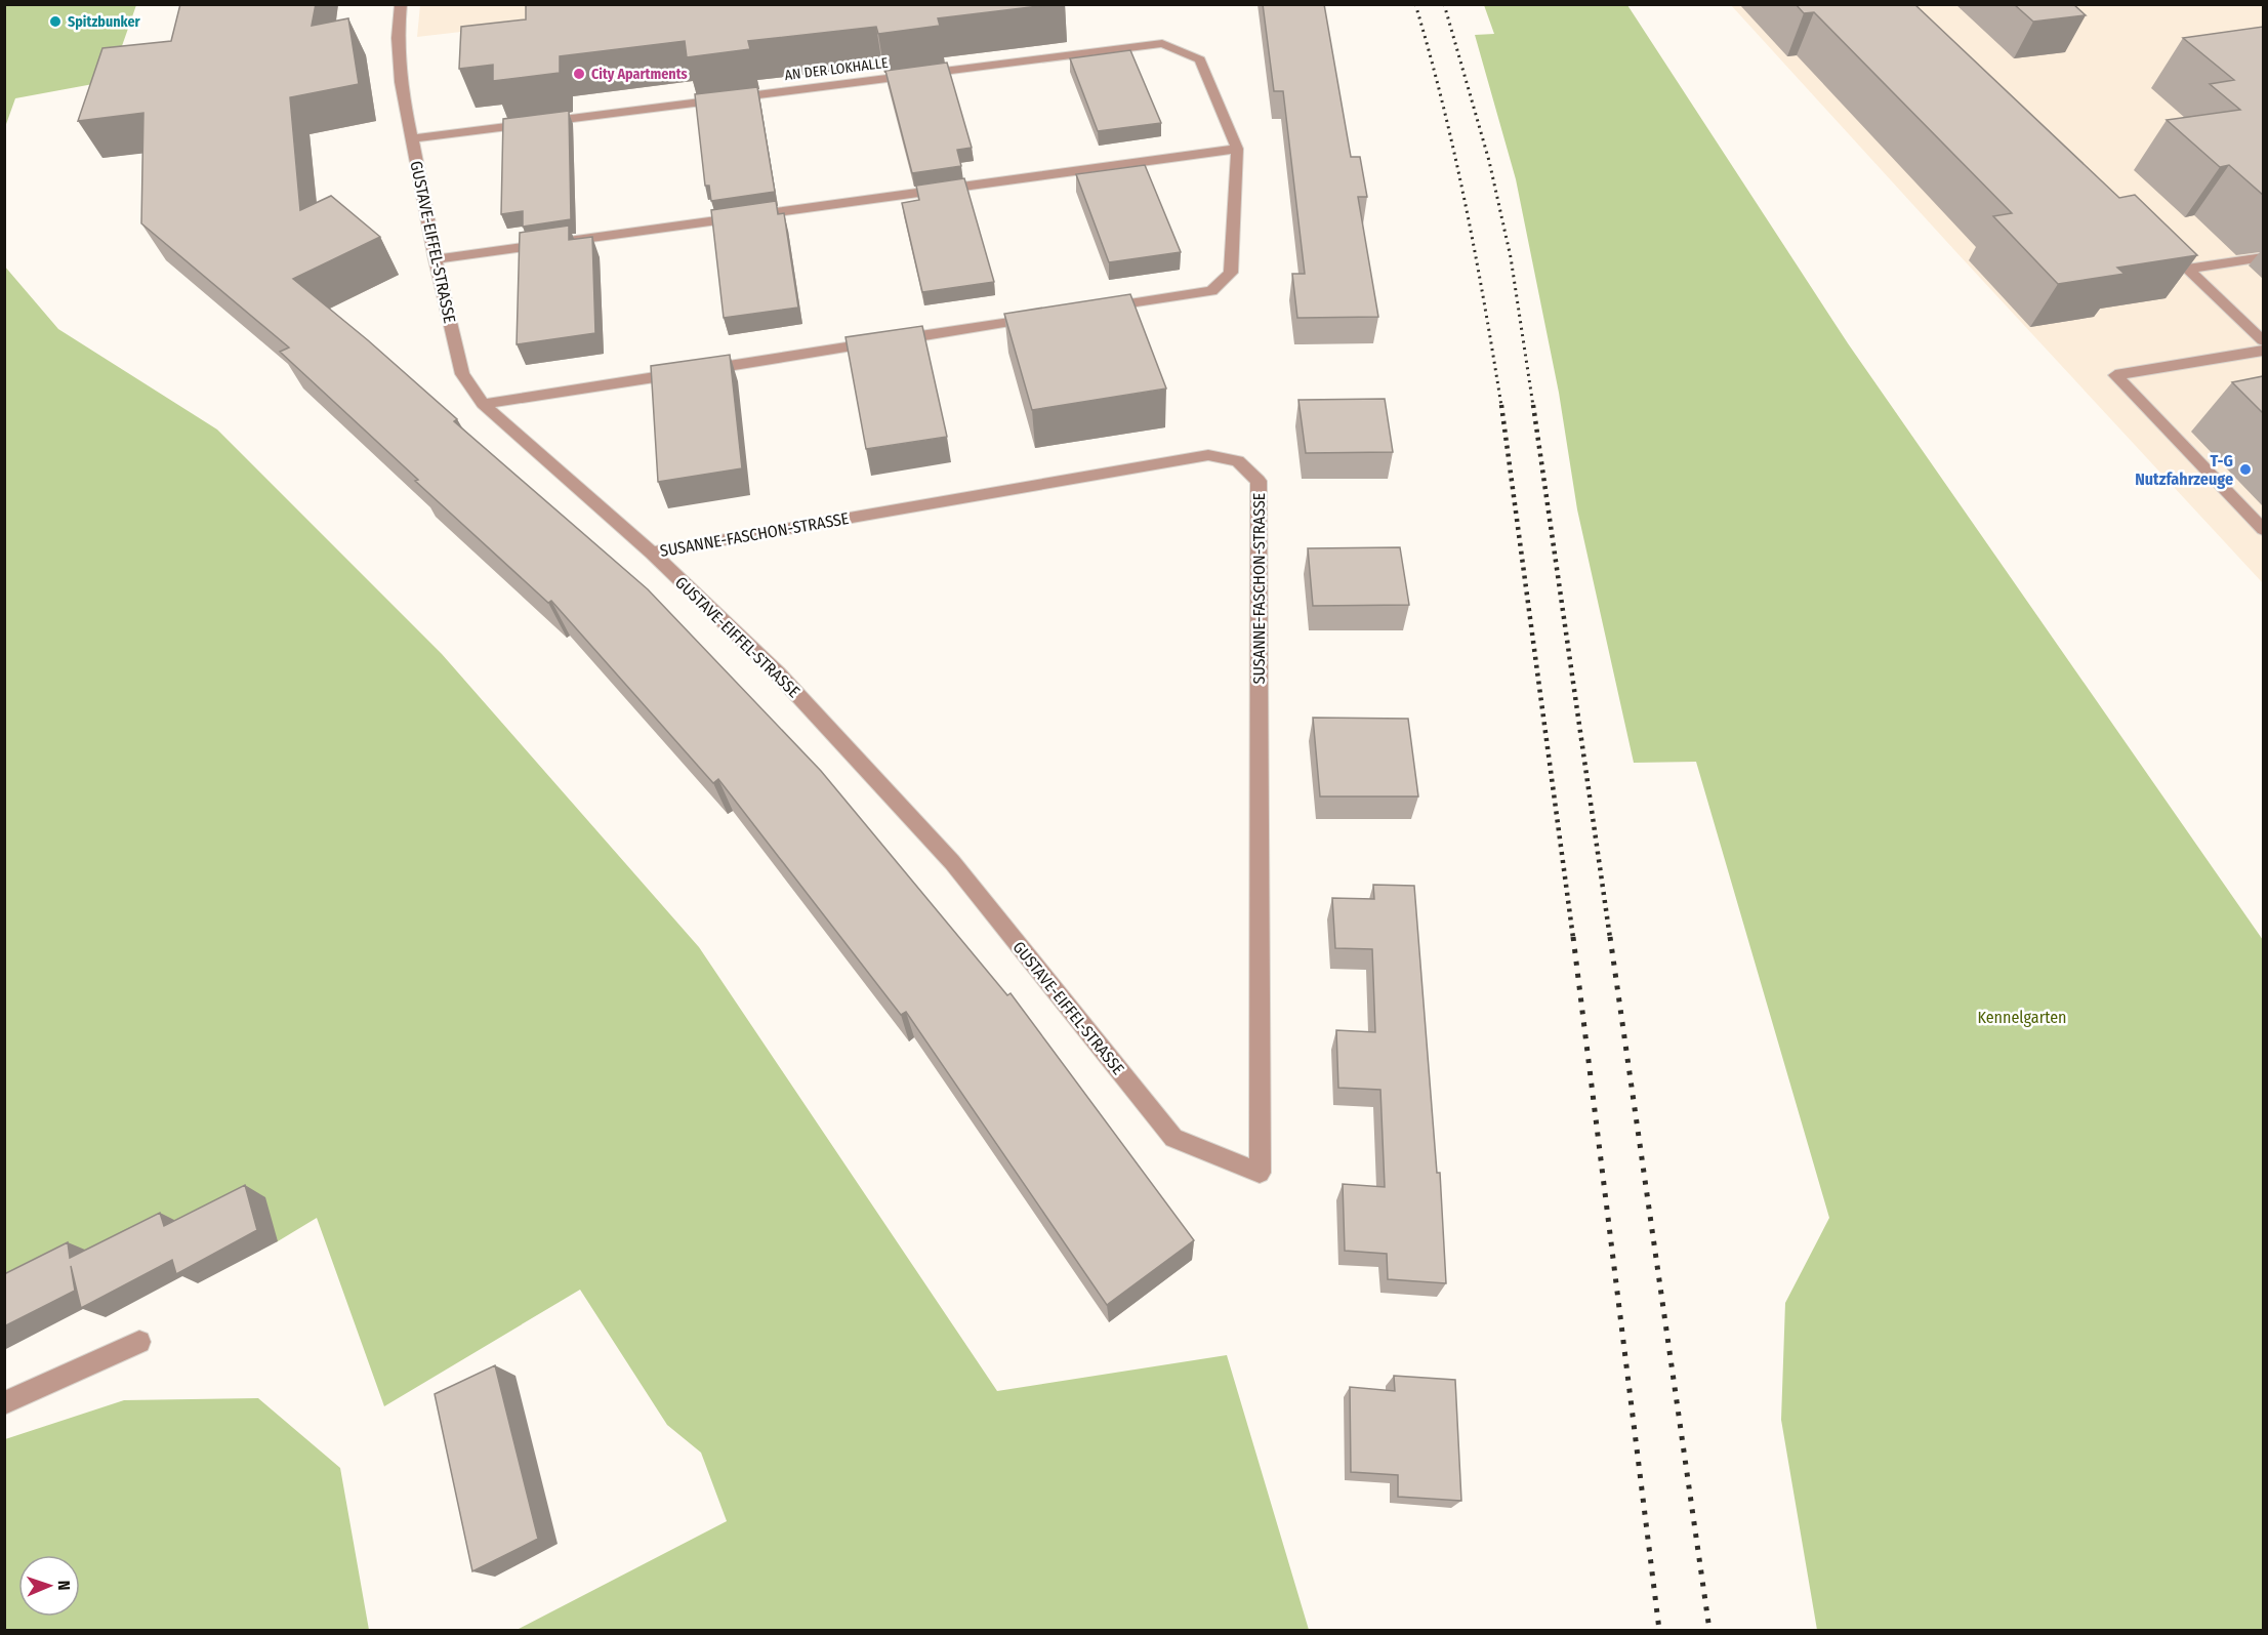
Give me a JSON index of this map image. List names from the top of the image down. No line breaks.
{"streets":{"street":["AN DER LOKHALLE","GUSTAVE-EIFFEL-STRASSE","SUSANNE-FASCHON-STRASSE"]},"crossings":[["AN DER LOKHALLE","GUSTAVE-EIFFEL-STRASSE"],["GUSTAVE-EIFFEL-STRASSE","SUSANNE-FASCHON-STRASSE"]],"parks":["Kennelgarten"],"places":["Spitzbunker","City Apartments","T-G Nutzfahrzeuge"],"north":"right"}
